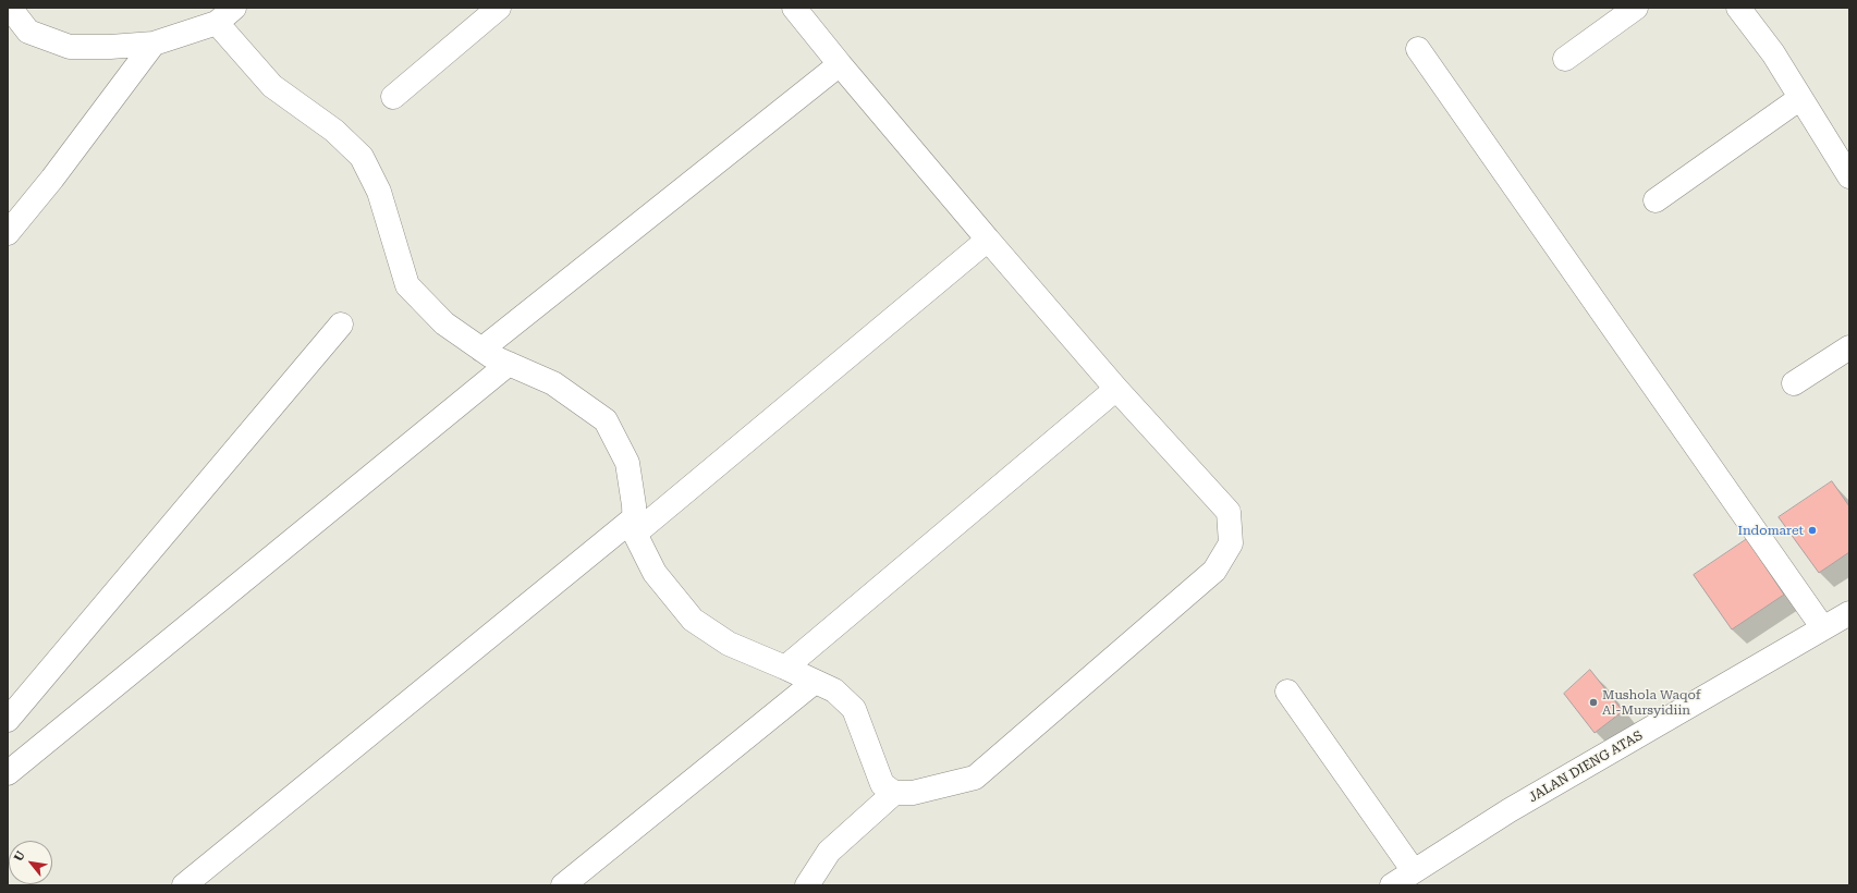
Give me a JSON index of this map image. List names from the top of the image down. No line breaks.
{"streets":{"street":["JALAN DIENG ATAS"]},"places":["Indomaret","Mushola Waqof Al-Mursyidiin"],"north":"top left"}
